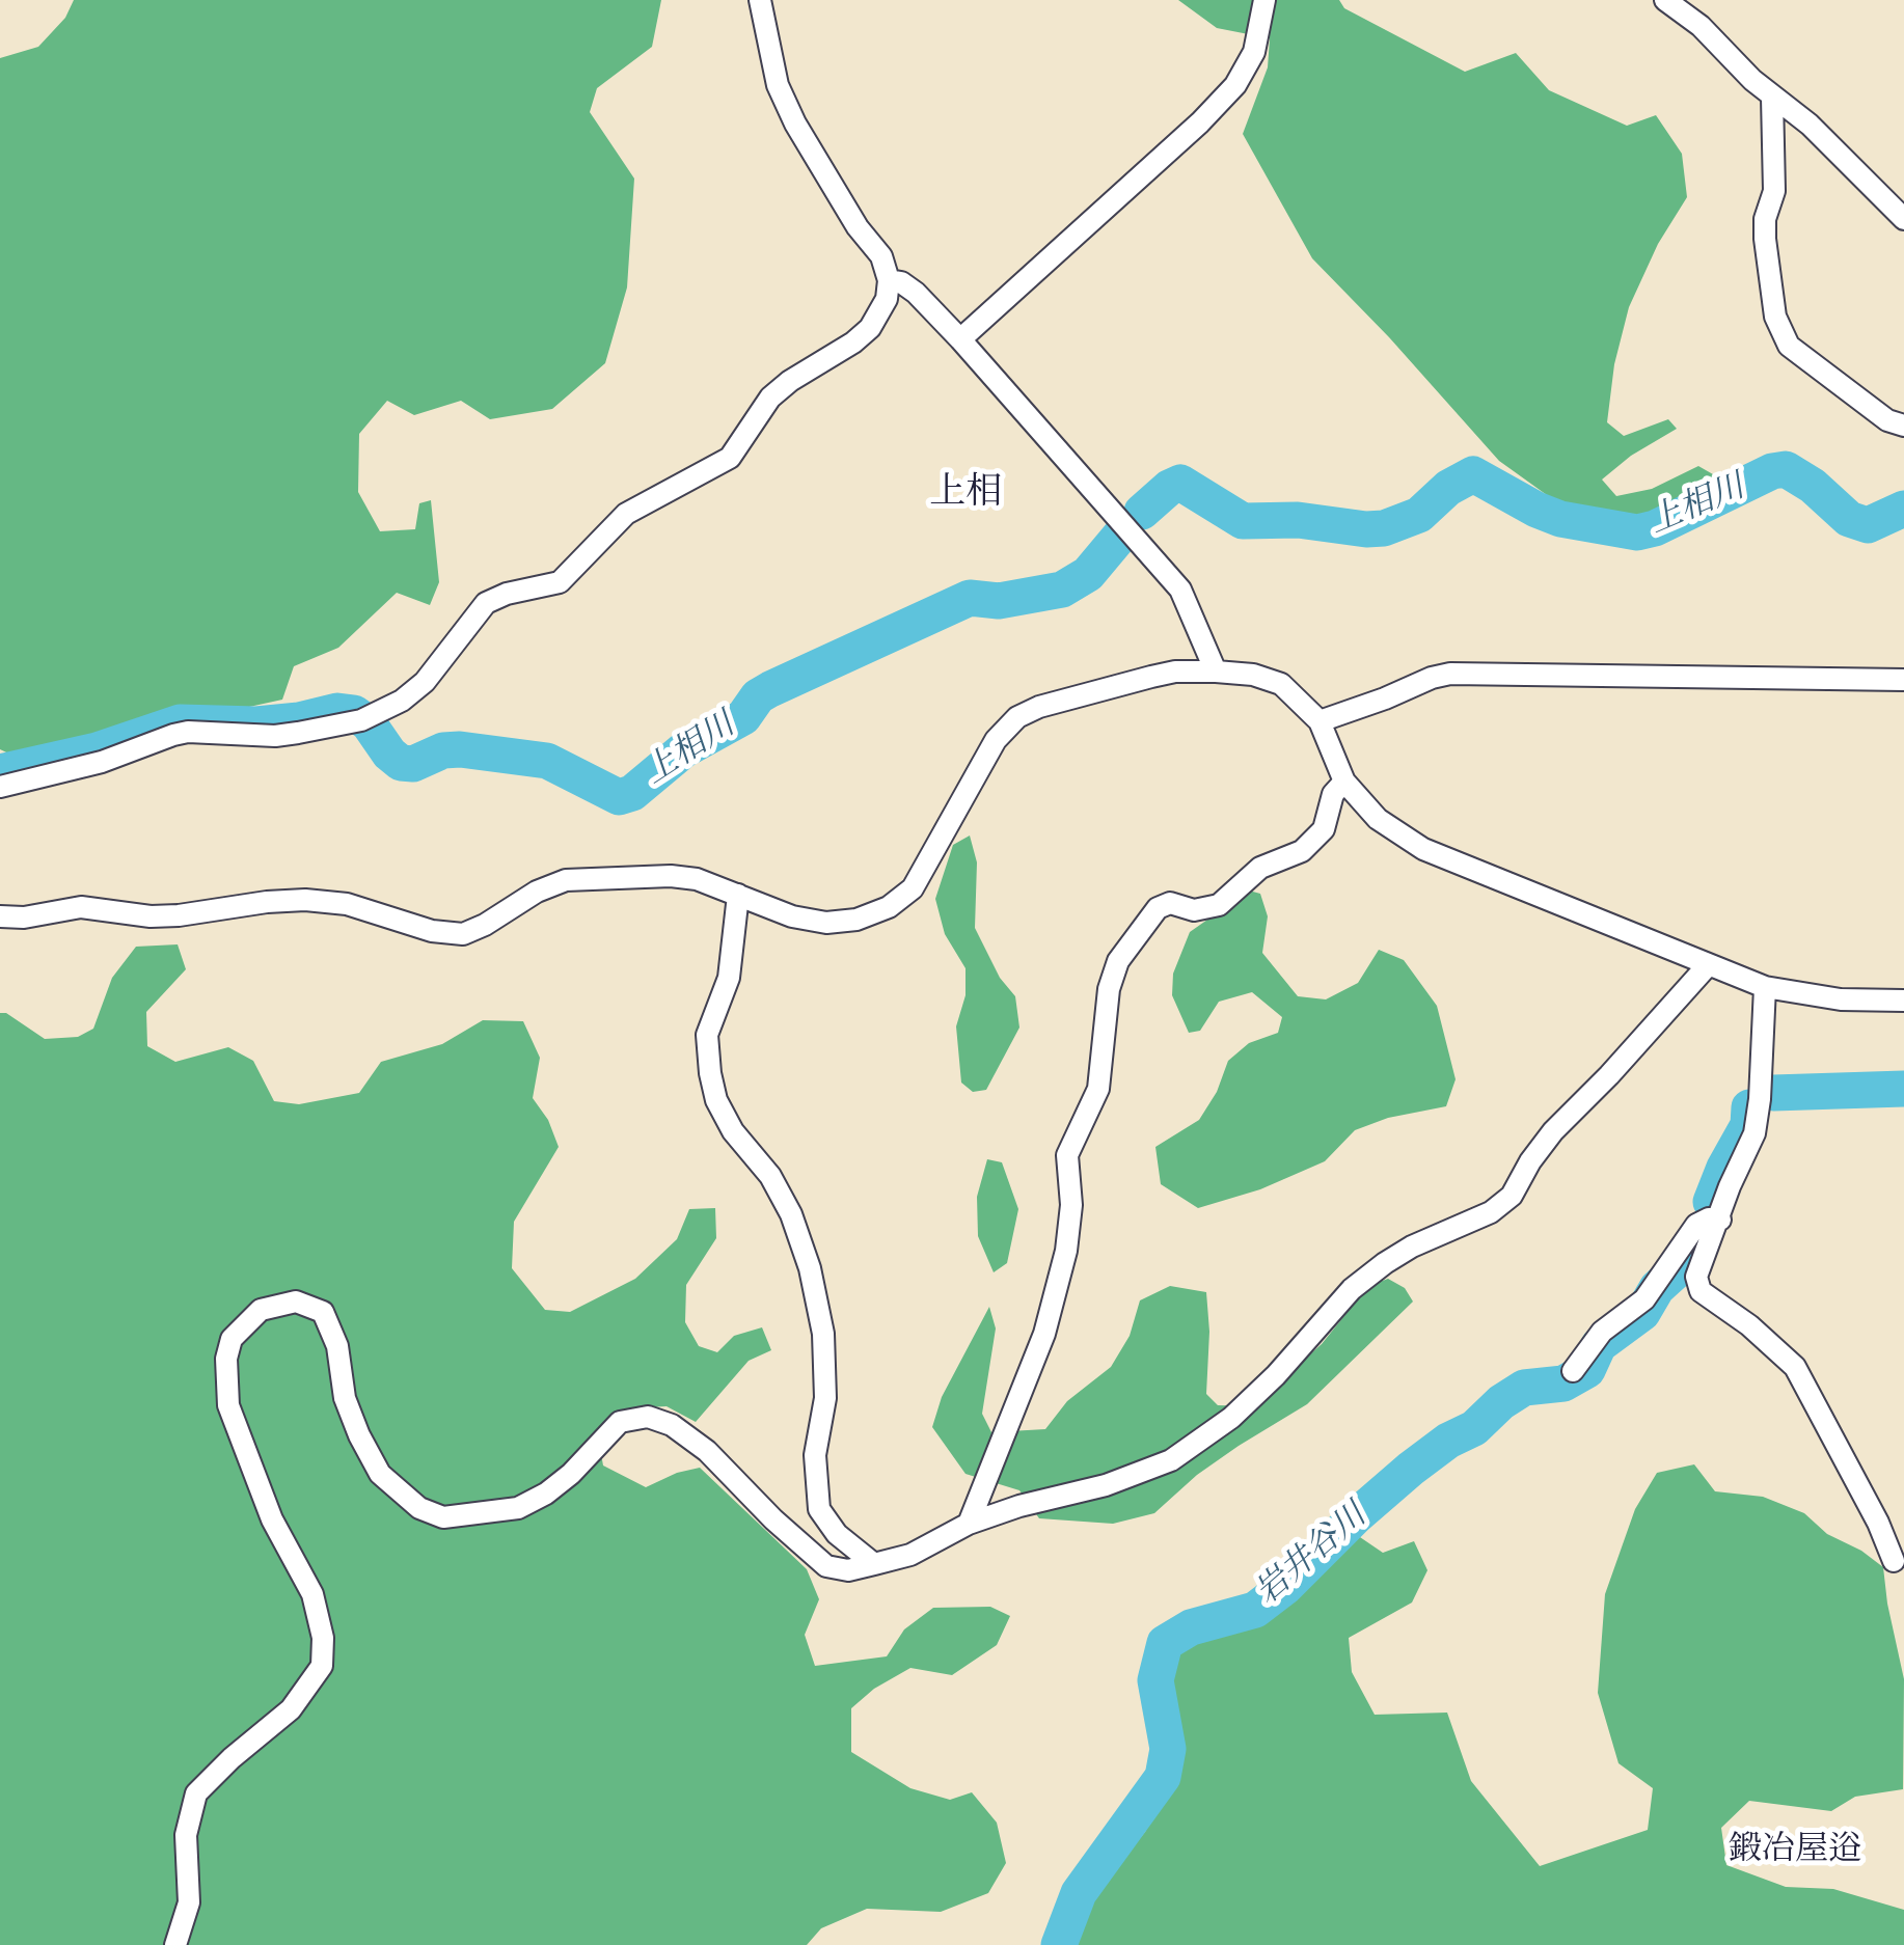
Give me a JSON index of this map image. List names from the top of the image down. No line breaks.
{"districts":["上相","鍛冶屋逧"],"water":["上相川","岩井谷川"]}
